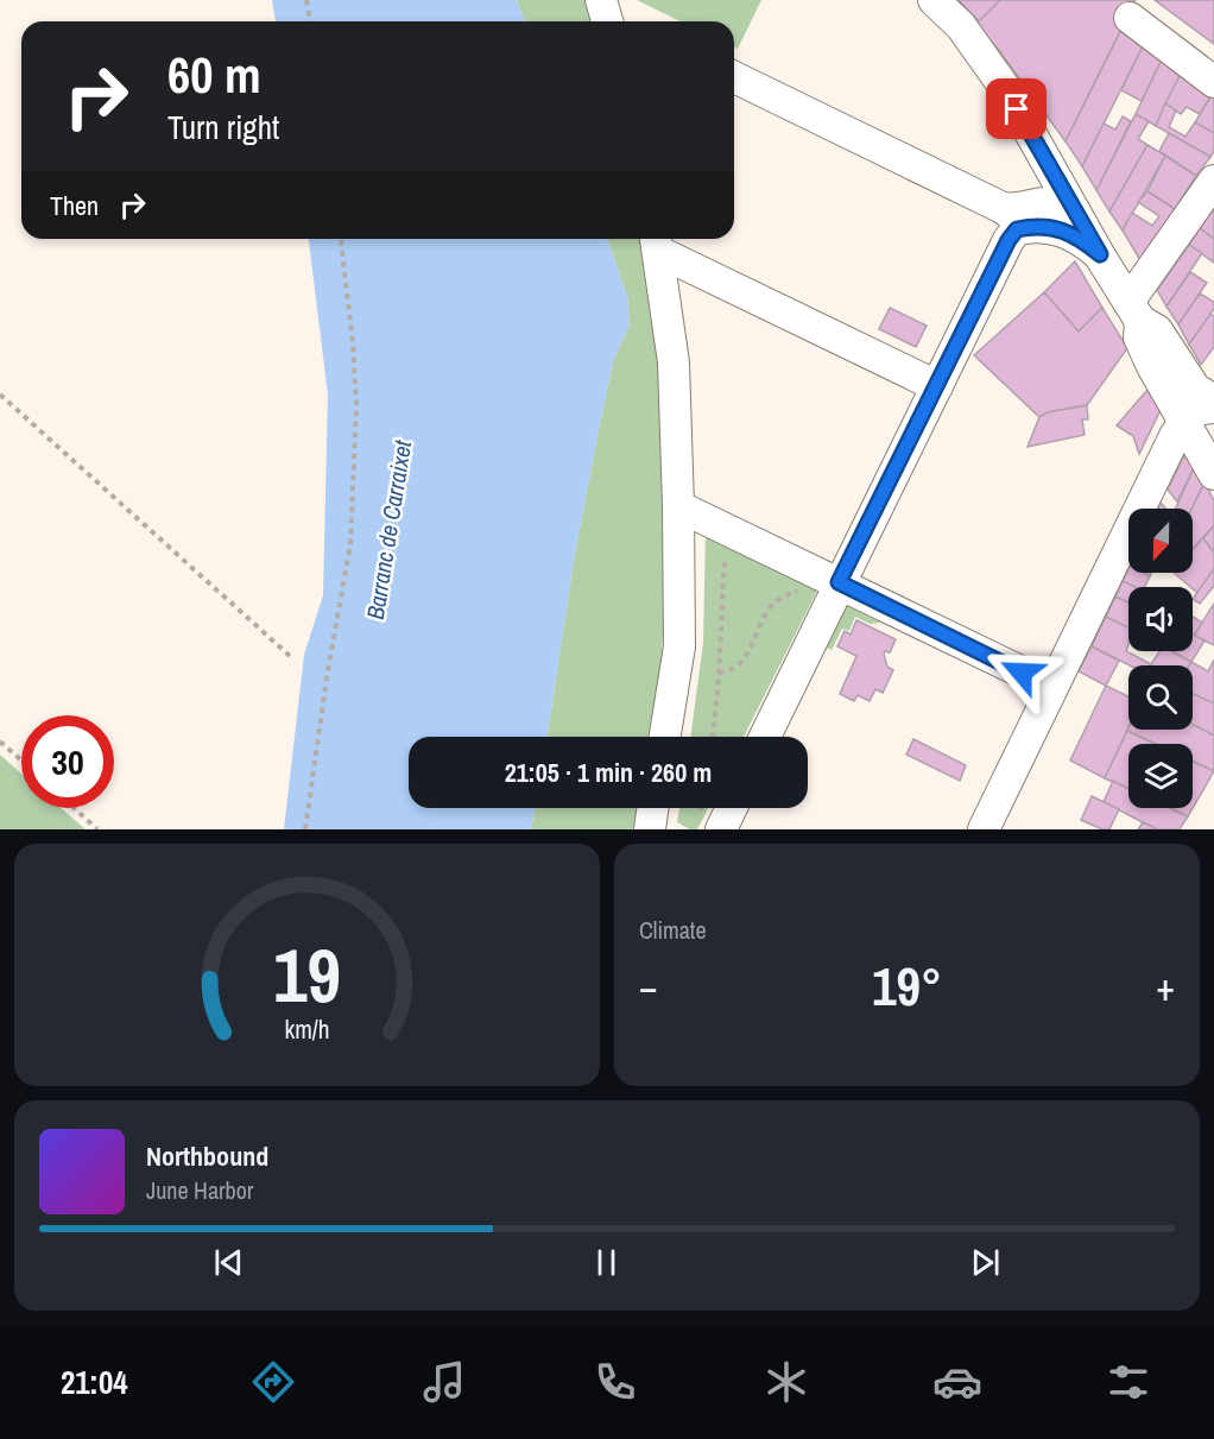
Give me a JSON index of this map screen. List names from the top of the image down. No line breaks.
{"water":["Barranc de Carraixet"],"north":"bottom","page":{"turn":["60 m","Turn right"],"then":"Then","limit":"30","trip":"21:05 · 1 min · 260 m","tile":"Climate","heat":["−","19°","+"],"song":["Northbound","June Harbor"],"tabs":"21:04","gauge":["19","km/h"]}}
